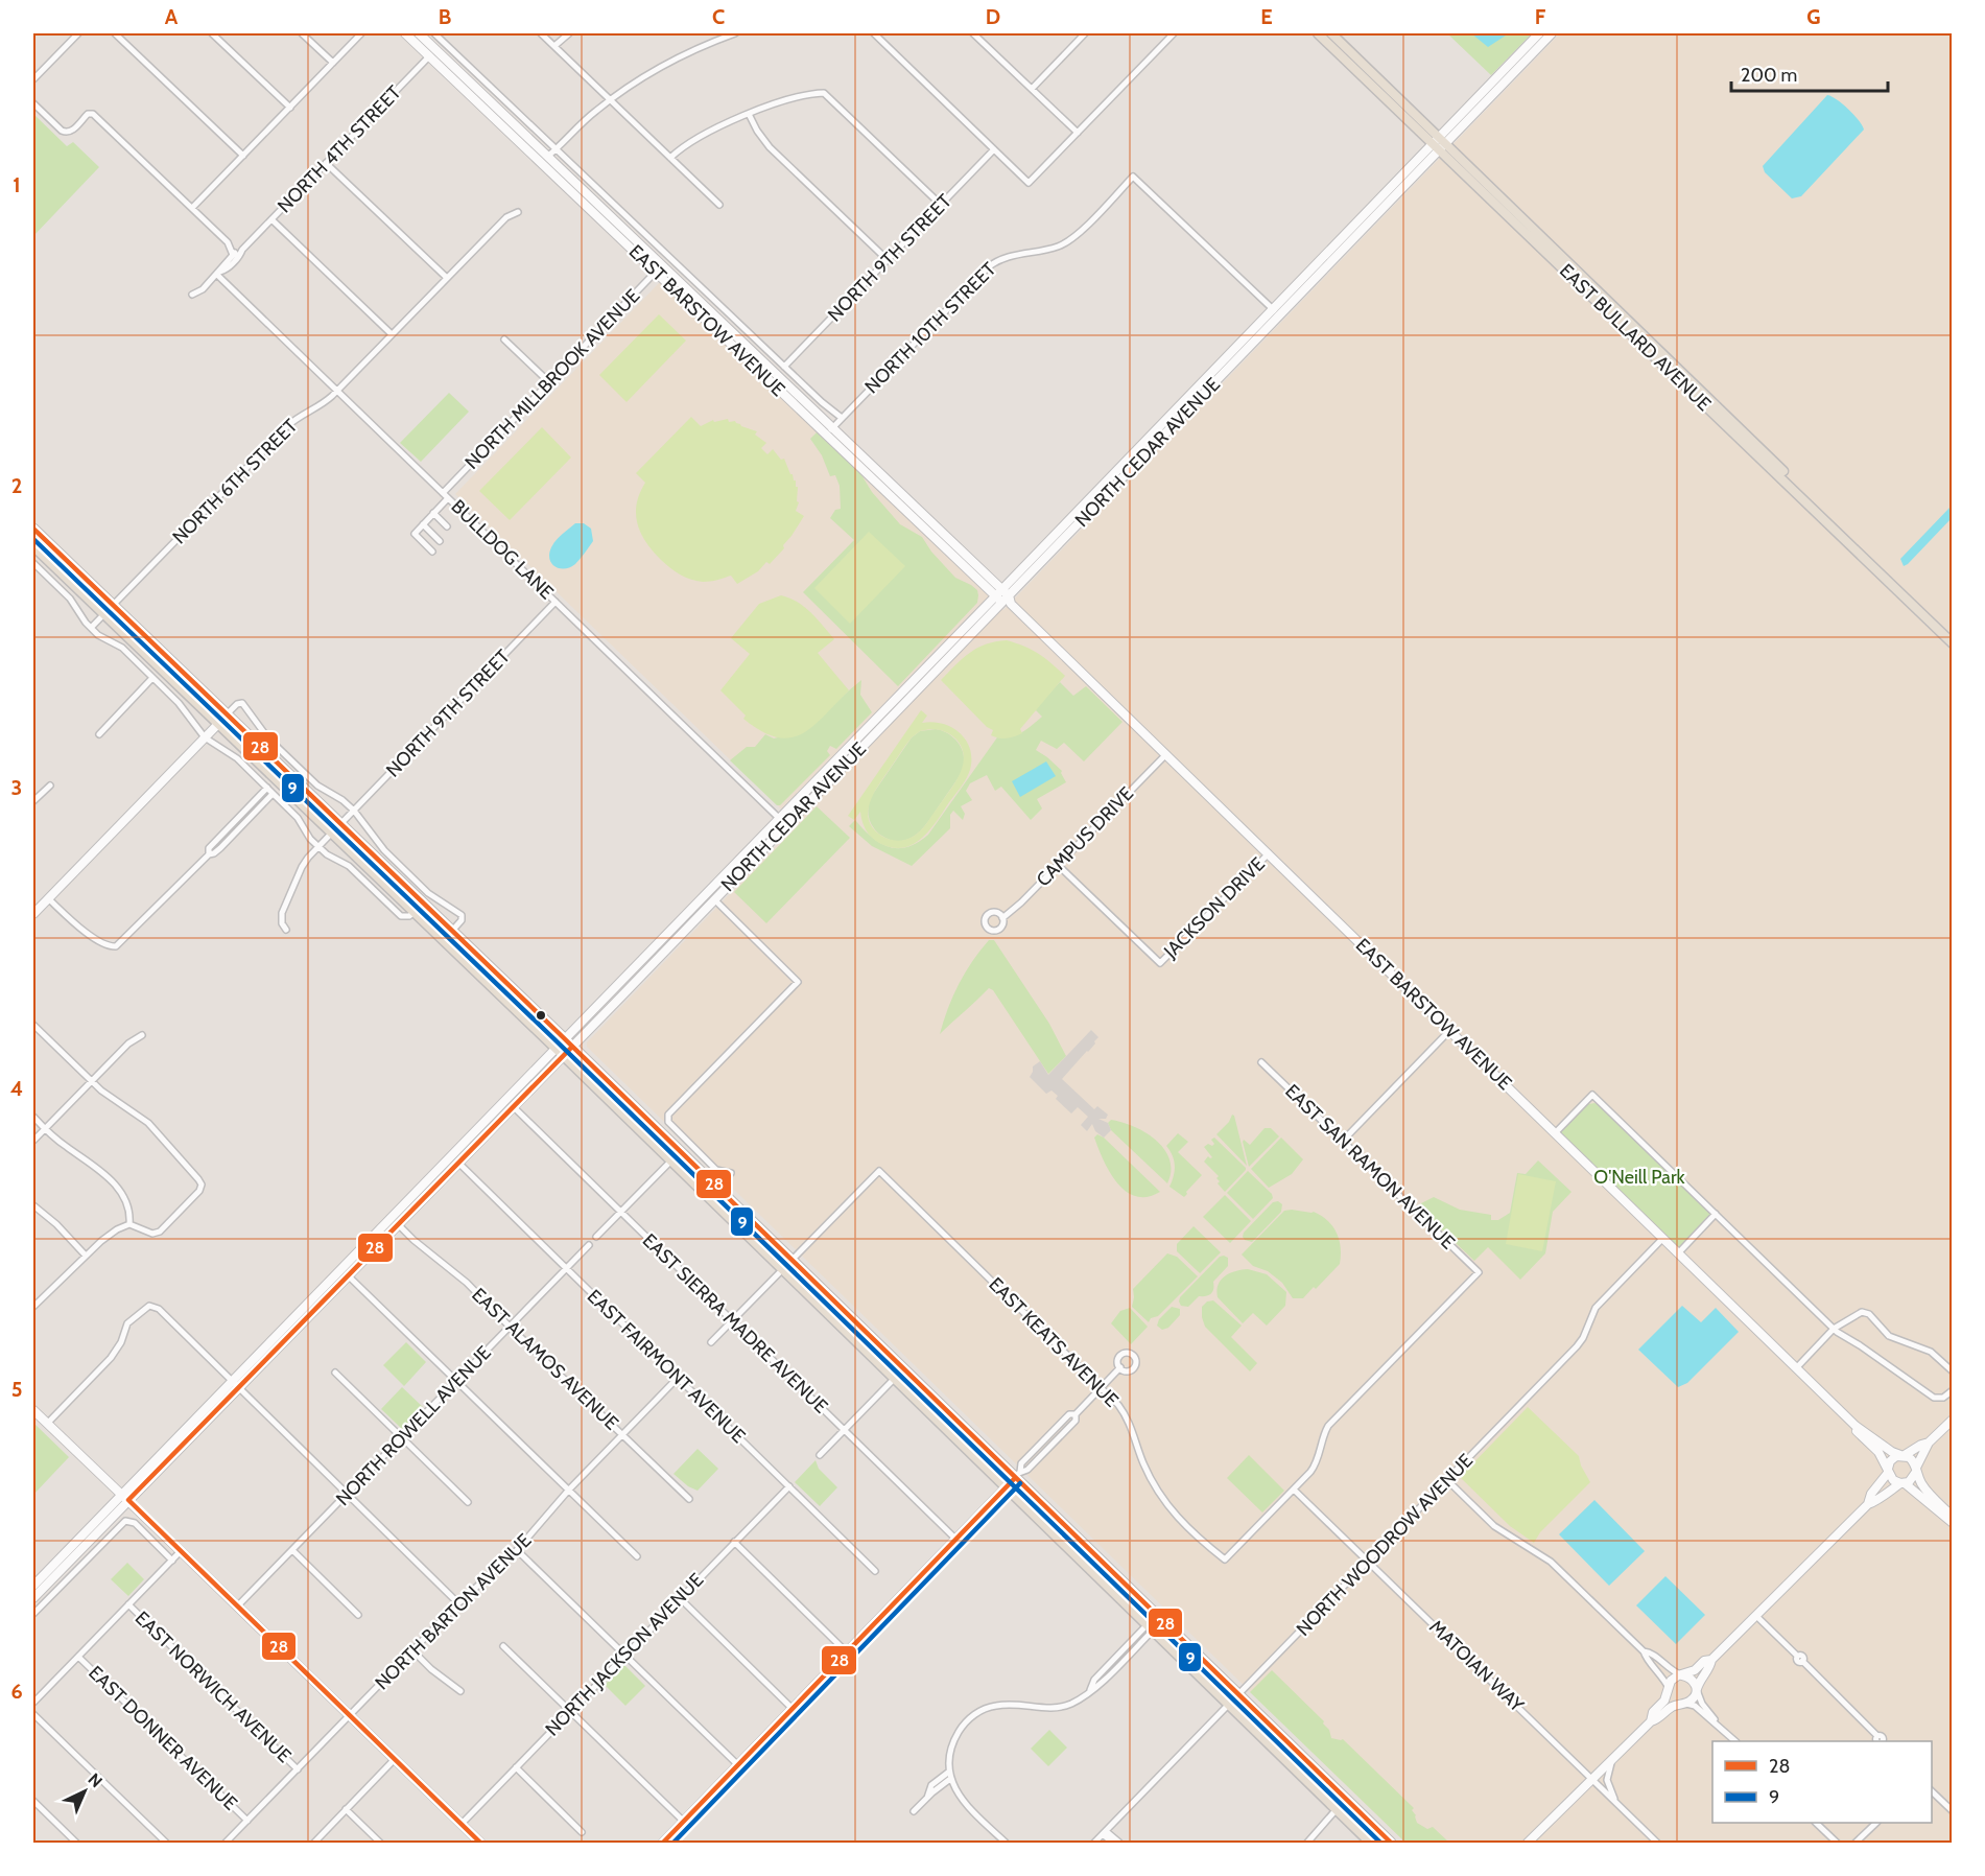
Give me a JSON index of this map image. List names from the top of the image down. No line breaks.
{"streets":{"main road":["EAST BARSTOW AVENUE","EAST BULLARD AVENUE","NORTH CEDAR AVENUE"],"street":["NORTH 4TH STREET","NORTH 9TH STREET","NORTH 10TH STREET","NORTH MILLBROOK AVENUE","NORTH 6TH STREET","BULLDOG LANE","CAMPUS DRIVE","JACKSON DRIVE","EAST SAN RAMON AVENUE","EAST SIERRA MADRE AVENUE","EAST KEATS AVENUE","EAST ALAMOS AVENUE","EAST FAIRMONT AVENUE","NORTH ROWELL AVENUE","NORTH WOODROW AVENUE","NORTH BARTON AVENUE","NORTH JACKSON AVENUE","MATOIAN WAY","EAST NORWICH AVENUE","EAST DONNER AVENUE"]},"crossings":[["NORTH 4TH STREET","EAST BARSTOW AVENUE"],["NORTH 4TH STREET","BULLDOG LANE"],["NORTH 9TH STREET","BULLDOG LANE"],["EAST BARSTOW AVENUE","NORTH 10TH STREET"],["EAST BARSTOW AVENUE","NORTH MILLBROOK AVENUE"],["EAST BARSTOW AVENUE","NORTH CEDAR AVENUE"],["EAST BARSTOW AVENUE","CAMPUS DRIVE"],["EAST BARSTOW AVENUE","JACKSON DRIVE"],["EAST BARSTOW AVENUE","NORTH WOODROW AVENUE"],["NORTH 10TH STREET","NORTH CEDAR AVENUE"],["EAST BULLARD AVENUE","NORTH CEDAR AVENUE"],["NORTH MILLBROOK AVENUE","BULLDOG LANE"],["NORTH CEDAR AVENUE","BULLDOG LANE"],["NORTH CEDAR AVENUE","EAST SIERRA MADRE AVENUE"],["NORTH CEDAR AVENUE","EAST ALAMOS AVENUE"],["NORTH CEDAR AVENUE","EAST FAIRMONT AVENUE"],["NORTH 6TH STREET","BULLDOG LANE"],["CAMPUS DRIVE","JACKSON DRIVE"],["EAST SAN RAMON AVENUE","EAST KEATS AVENUE"],["EAST SAN RAMON AVENUE","MATOIAN WAY"],["EAST KEATS AVENUE","MATOIAN WAY"],["EAST ALAMOS AVENUE","NORTH ROWELL AVENUE"],["EAST ALAMOS AVENUE","NORTH BARTON AVENUE"],["EAST FAIRMONT AVENUE","NORTH ROWELL AVENUE"],["EAST FAIRMONT AVENUE","NORTH BARTON AVENUE"],["EAST FAIRMONT AVENUE","NORTH JACKSON AVENUE"],["NORTH WOODROW AVENUE","MATOIAN WAY"],["NORTH BARTON AVENUE","EAST NORWICH AVENUE"],["NORTH BARTON AVENUE","EAST DONNER AVENUE"]],"parks":["O'Neill Park"],"lines":["transit line 28","transit line 9"],"legend":["28","9"],"scale_bar":"200 m","north":"top right","grid":{"columns":["A","B","C","D","E","F","G"],"rows":["1","2","3","4","5","6"]}}
